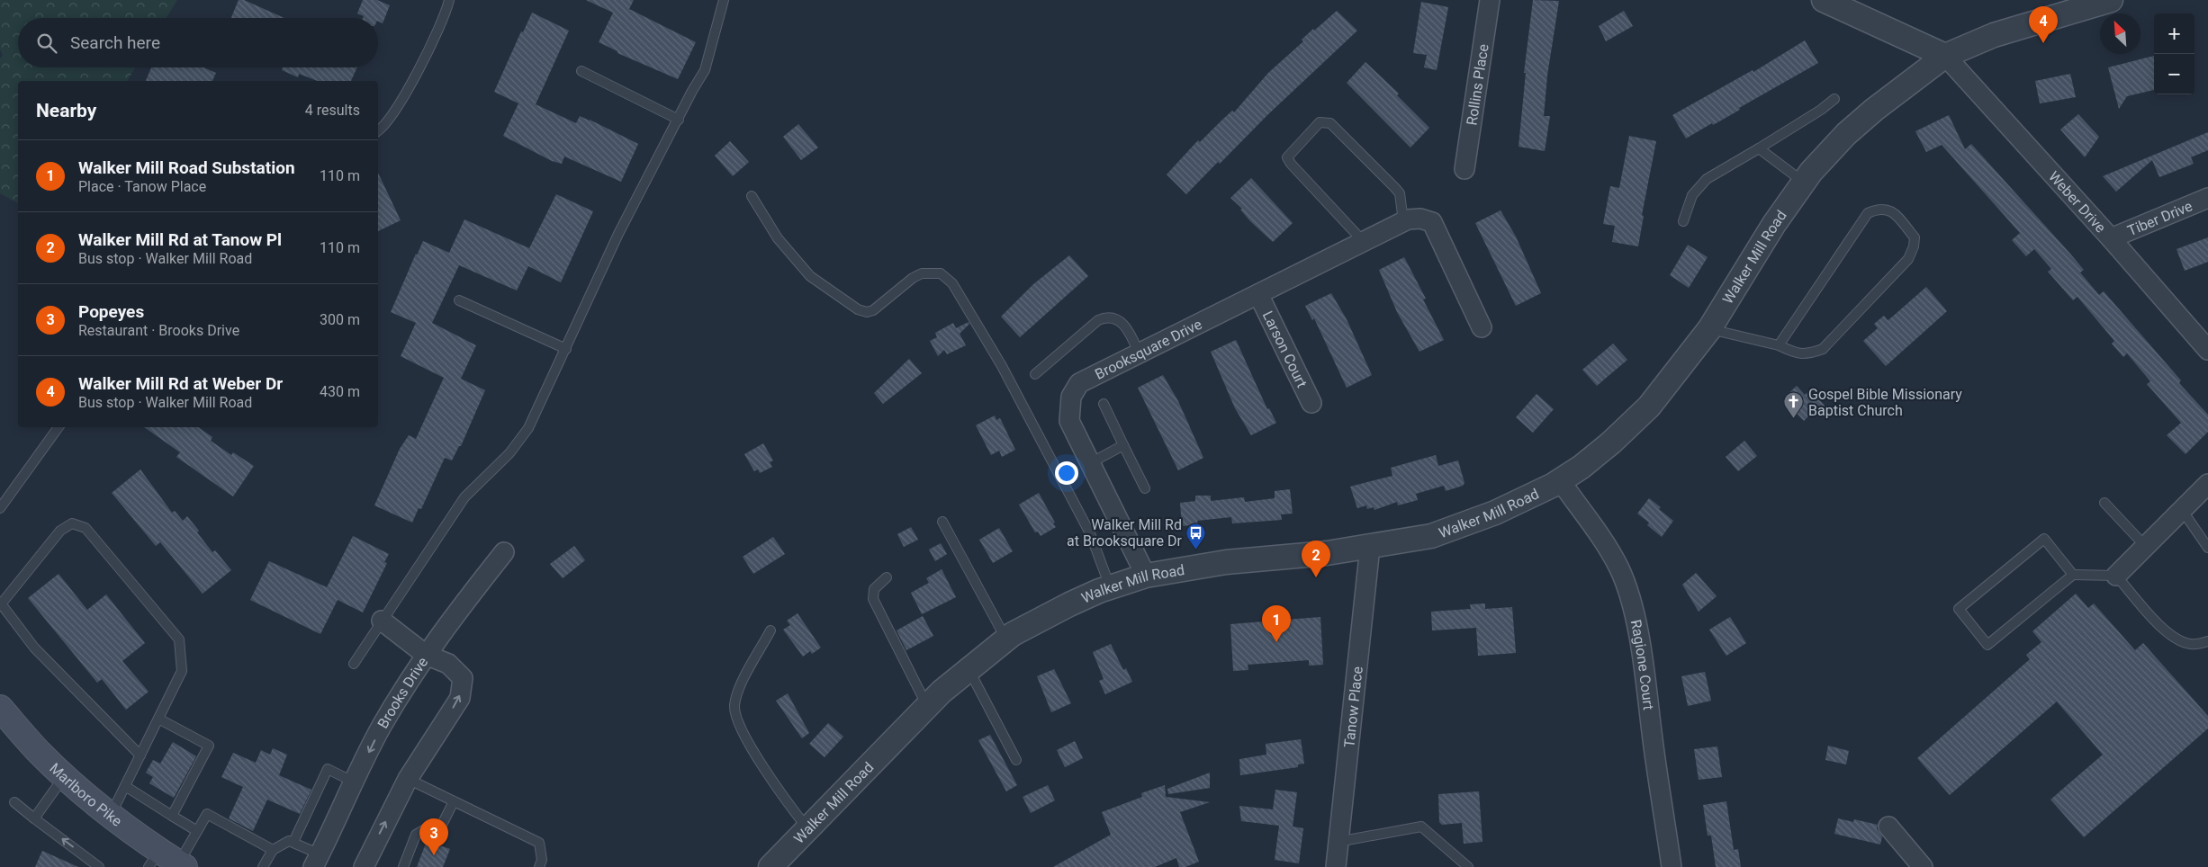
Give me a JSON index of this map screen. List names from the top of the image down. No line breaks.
{"streets":{"main road":["Marlboro Pike"],"street":["Rollins Place","Weber Drive","Tiber Drive","Walker Mill Road","Brooksquare Drive","Larson Court","Ragione Court","Brooks Drive","Tanow Place"]},"crossings":[["Weber Drive","Tiber Drive"],["Weber Drive","Walker Mill Road"],["Walker Mill Road","Brooksquare Drive"],["Walker Mill Road","Ragione Court"],["Walker Mill Road","Tanow Place"],["Brooksquare Drive","Larson Court"]],"places":{"church":["Gospel Bible Missionary Baptist Church"],"bus stop":["Walker Mill Rd at Brooksquare Dr"]},"north":"top left","page":{"pins":["4","2","1","3"],"map_buttons":["+","−"],"search":"Search here","heading":["Nearby","4 results"],"list":[{"mark":"1","name":"Walker Mill Road Substation","note":"Place · Tanow Place","value":"110 m"},{"mark":"2","name":"Walker Mill Rd at Tanow Pl","note":"Bus stop · Walker Mill Road","value":"110 m"},{"mark":"3","name":"Popeyes","note":"Restaurant · Brooks Drive","value":"300 m"},{"mark":"4","name":"Walker Mill Rd at Weber Dr","note":"Bus stop · Walker Mill Road","value":"430 m"}]}}
